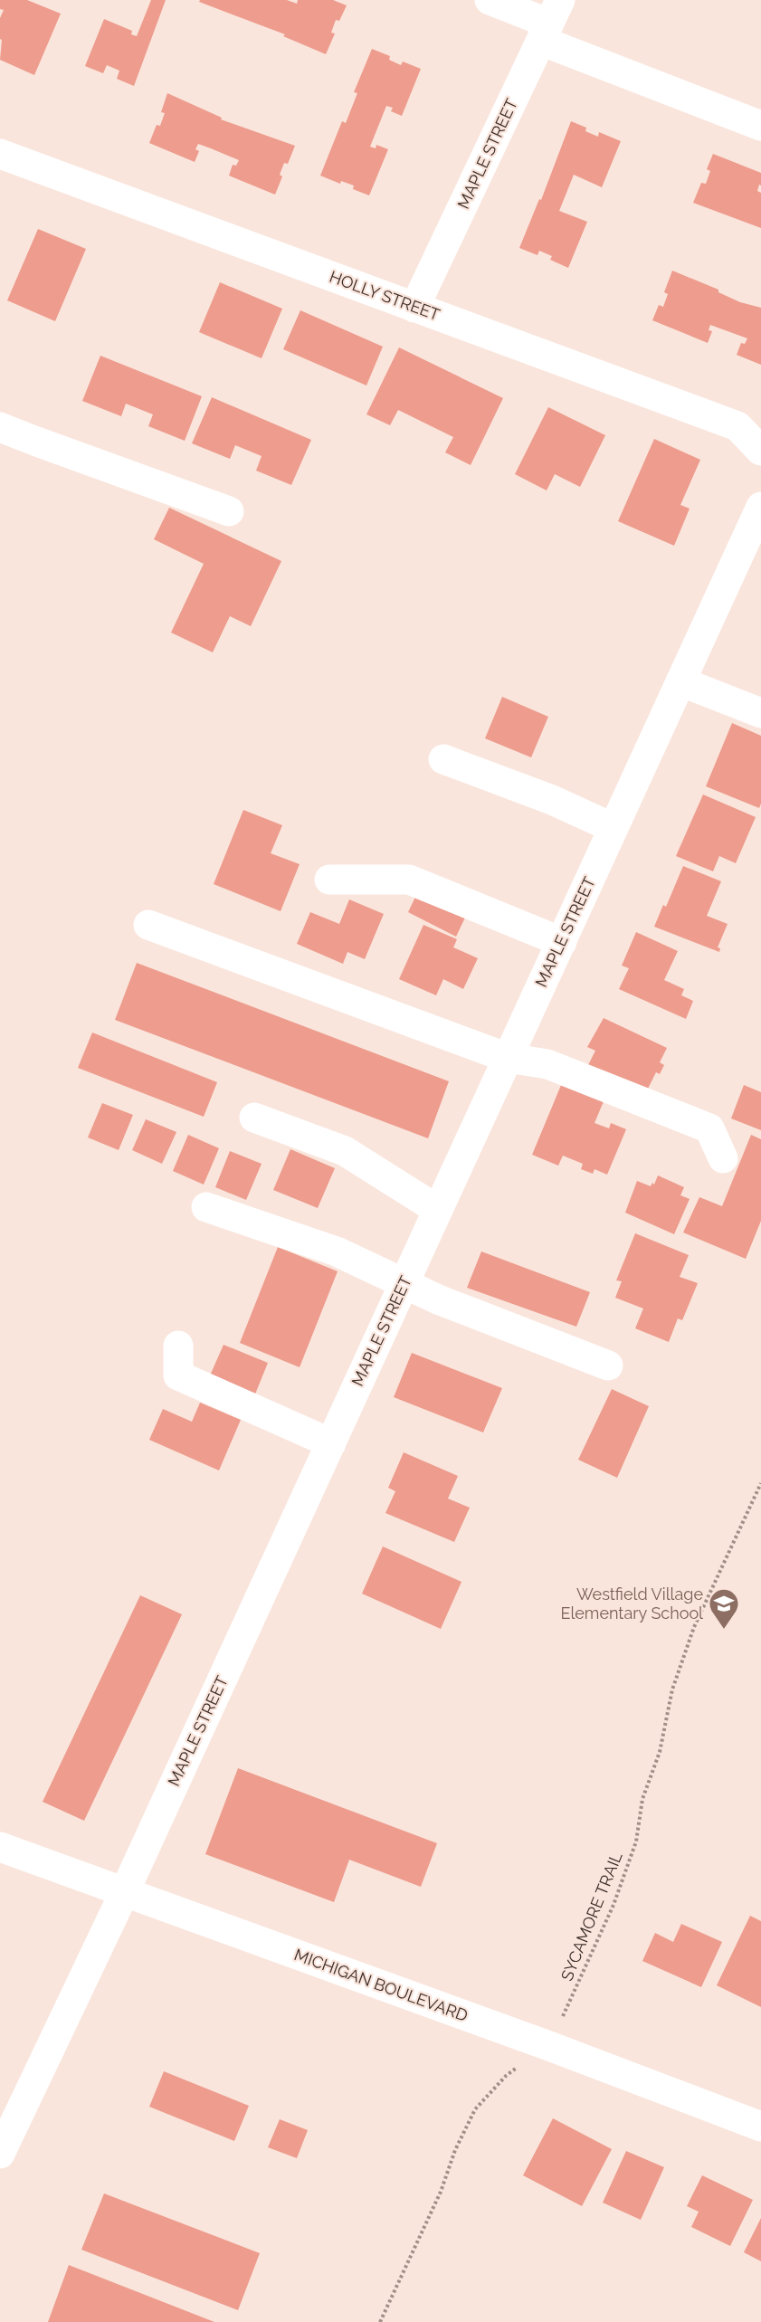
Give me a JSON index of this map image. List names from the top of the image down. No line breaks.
{"streets":{"street":["MAPLE STREET","HOLLY STREET","MICHIGAN BOULEVARD"],"path":["SYCAMORE TRAIL"]},"crossings":[["MAPLE STREET","HOLLY STREET"],["MAPLE STREET","MICHIGAN BOULEVARD"],["SYCAMORE TRAIL","MICHIGAN BOULEVARD"]],"places":{"school or university":["Westfield Village Elementary School"]}}
